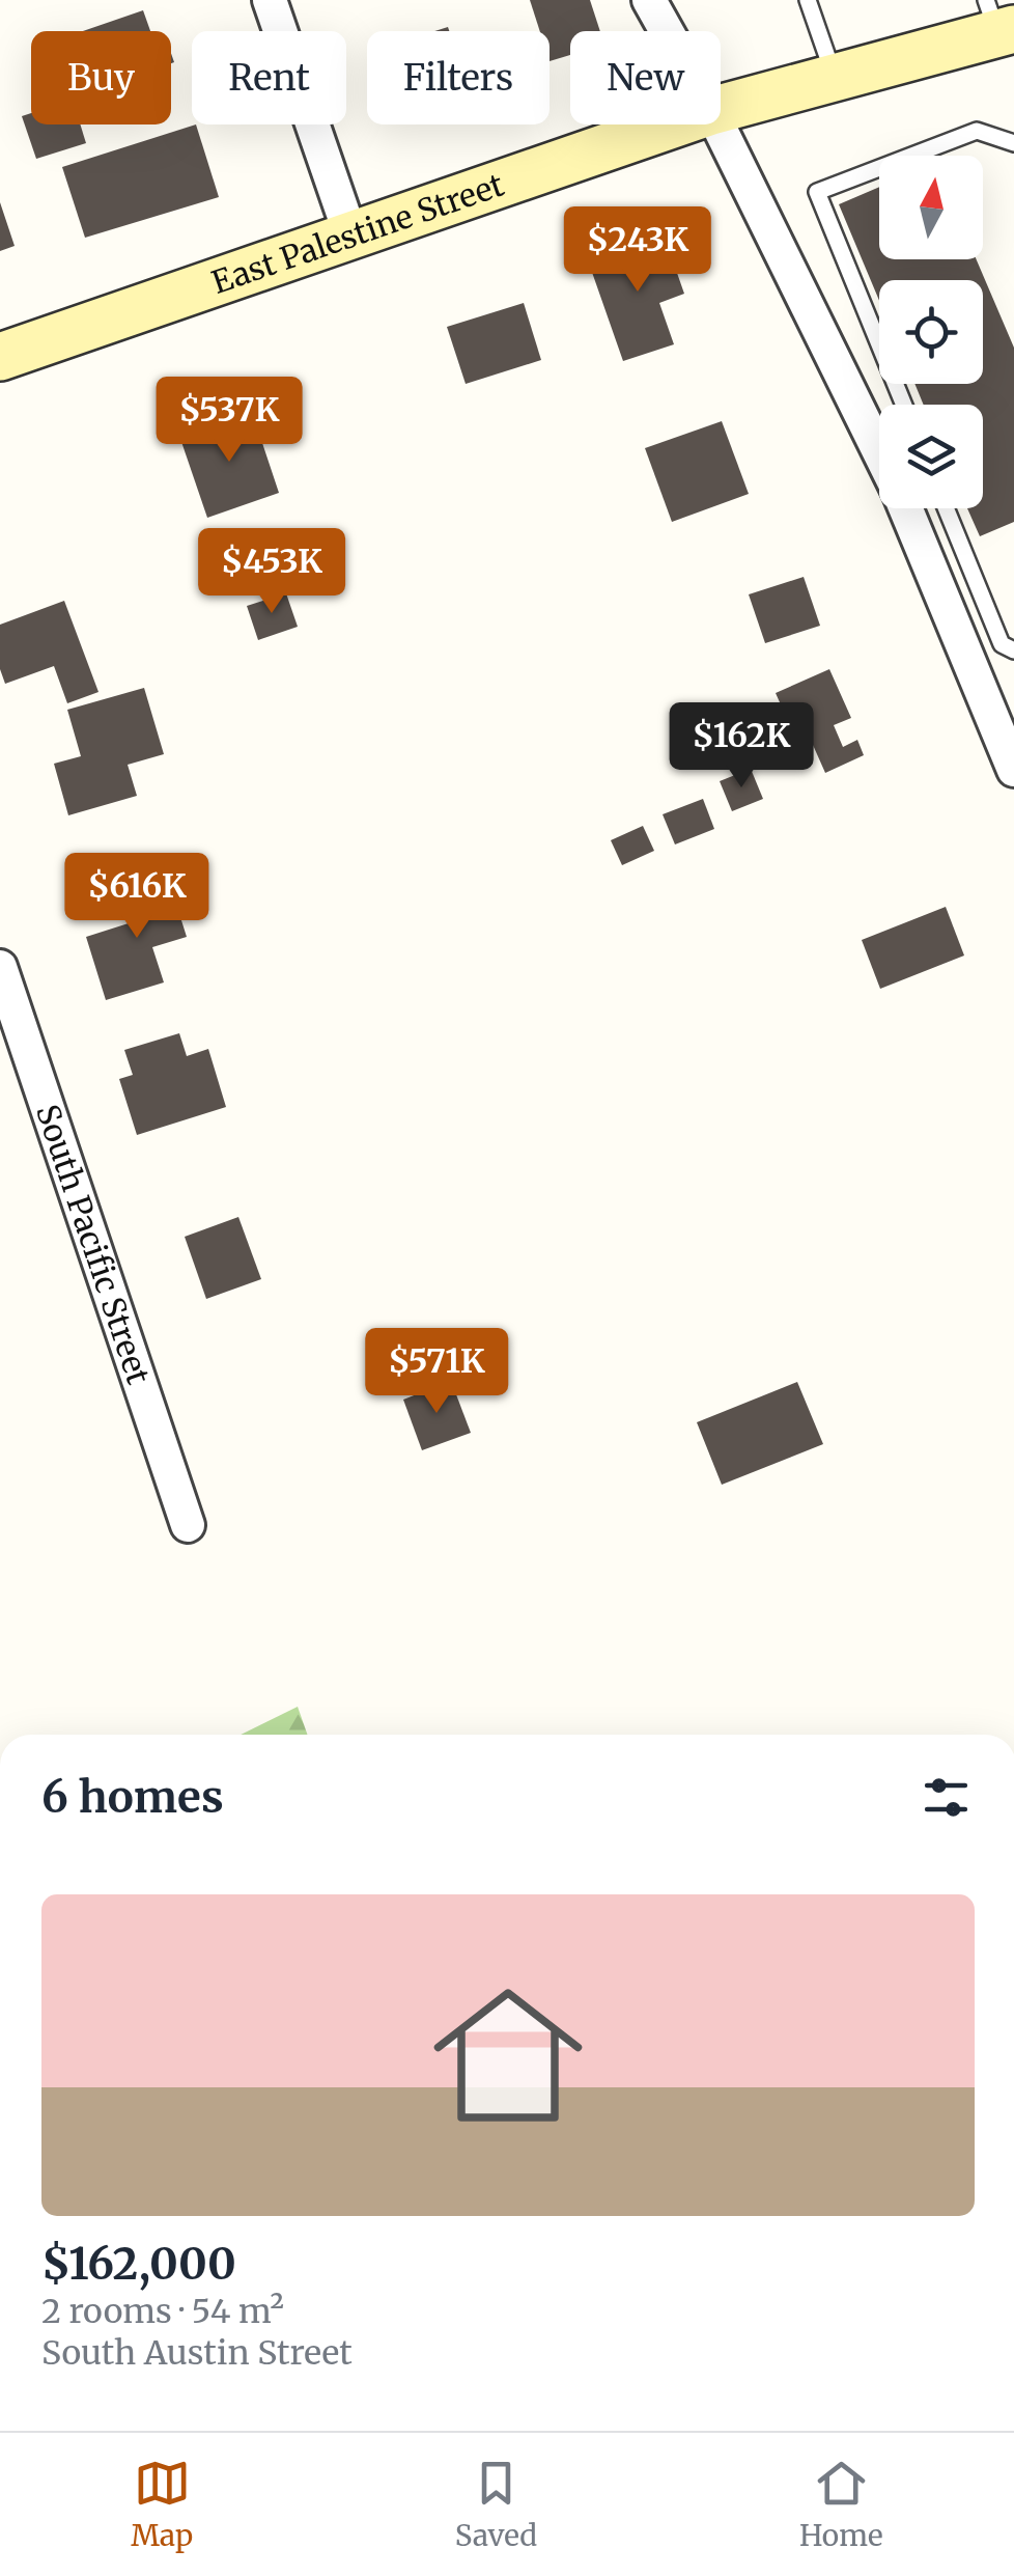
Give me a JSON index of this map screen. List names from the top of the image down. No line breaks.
{"streets":{"street":["East Palestine Street","South Pacific Street"]},"north":"top","page":{"chip":["Buy","Rent","Filters","New"],"price":["$243K","$537K","$453K","$162K","$616K","$571K"],"heading":"6 homes","list":[{"name":"$162,000","note":"2 rooms · 54 m² · South Austin Street"}],"tabs":["Map","Saved","Home"]}}
